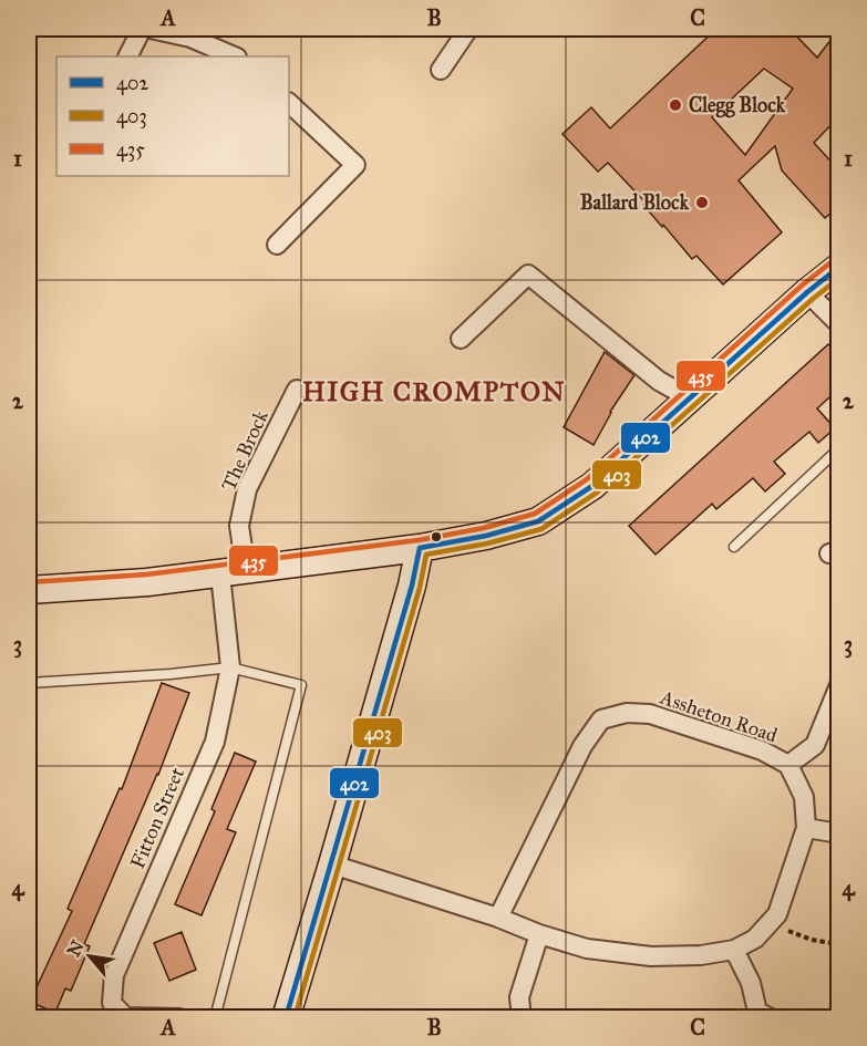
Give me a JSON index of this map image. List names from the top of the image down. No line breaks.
{"streets":{"street":["The Brock","Assheton Road","Fitton Street"]},"crossings":[["The Brock","Fitton Street"]],"districts":["HIGH CROMPTON"],"places":["Clegg Block","Ballard Block"],"lines":["transit line 435","transit line 402","transit line 403"],"legend":["402","403","435"],"north":"top left","grid":{"columns":["A","B","C"],"rows":["1","2","3","4"]}}
